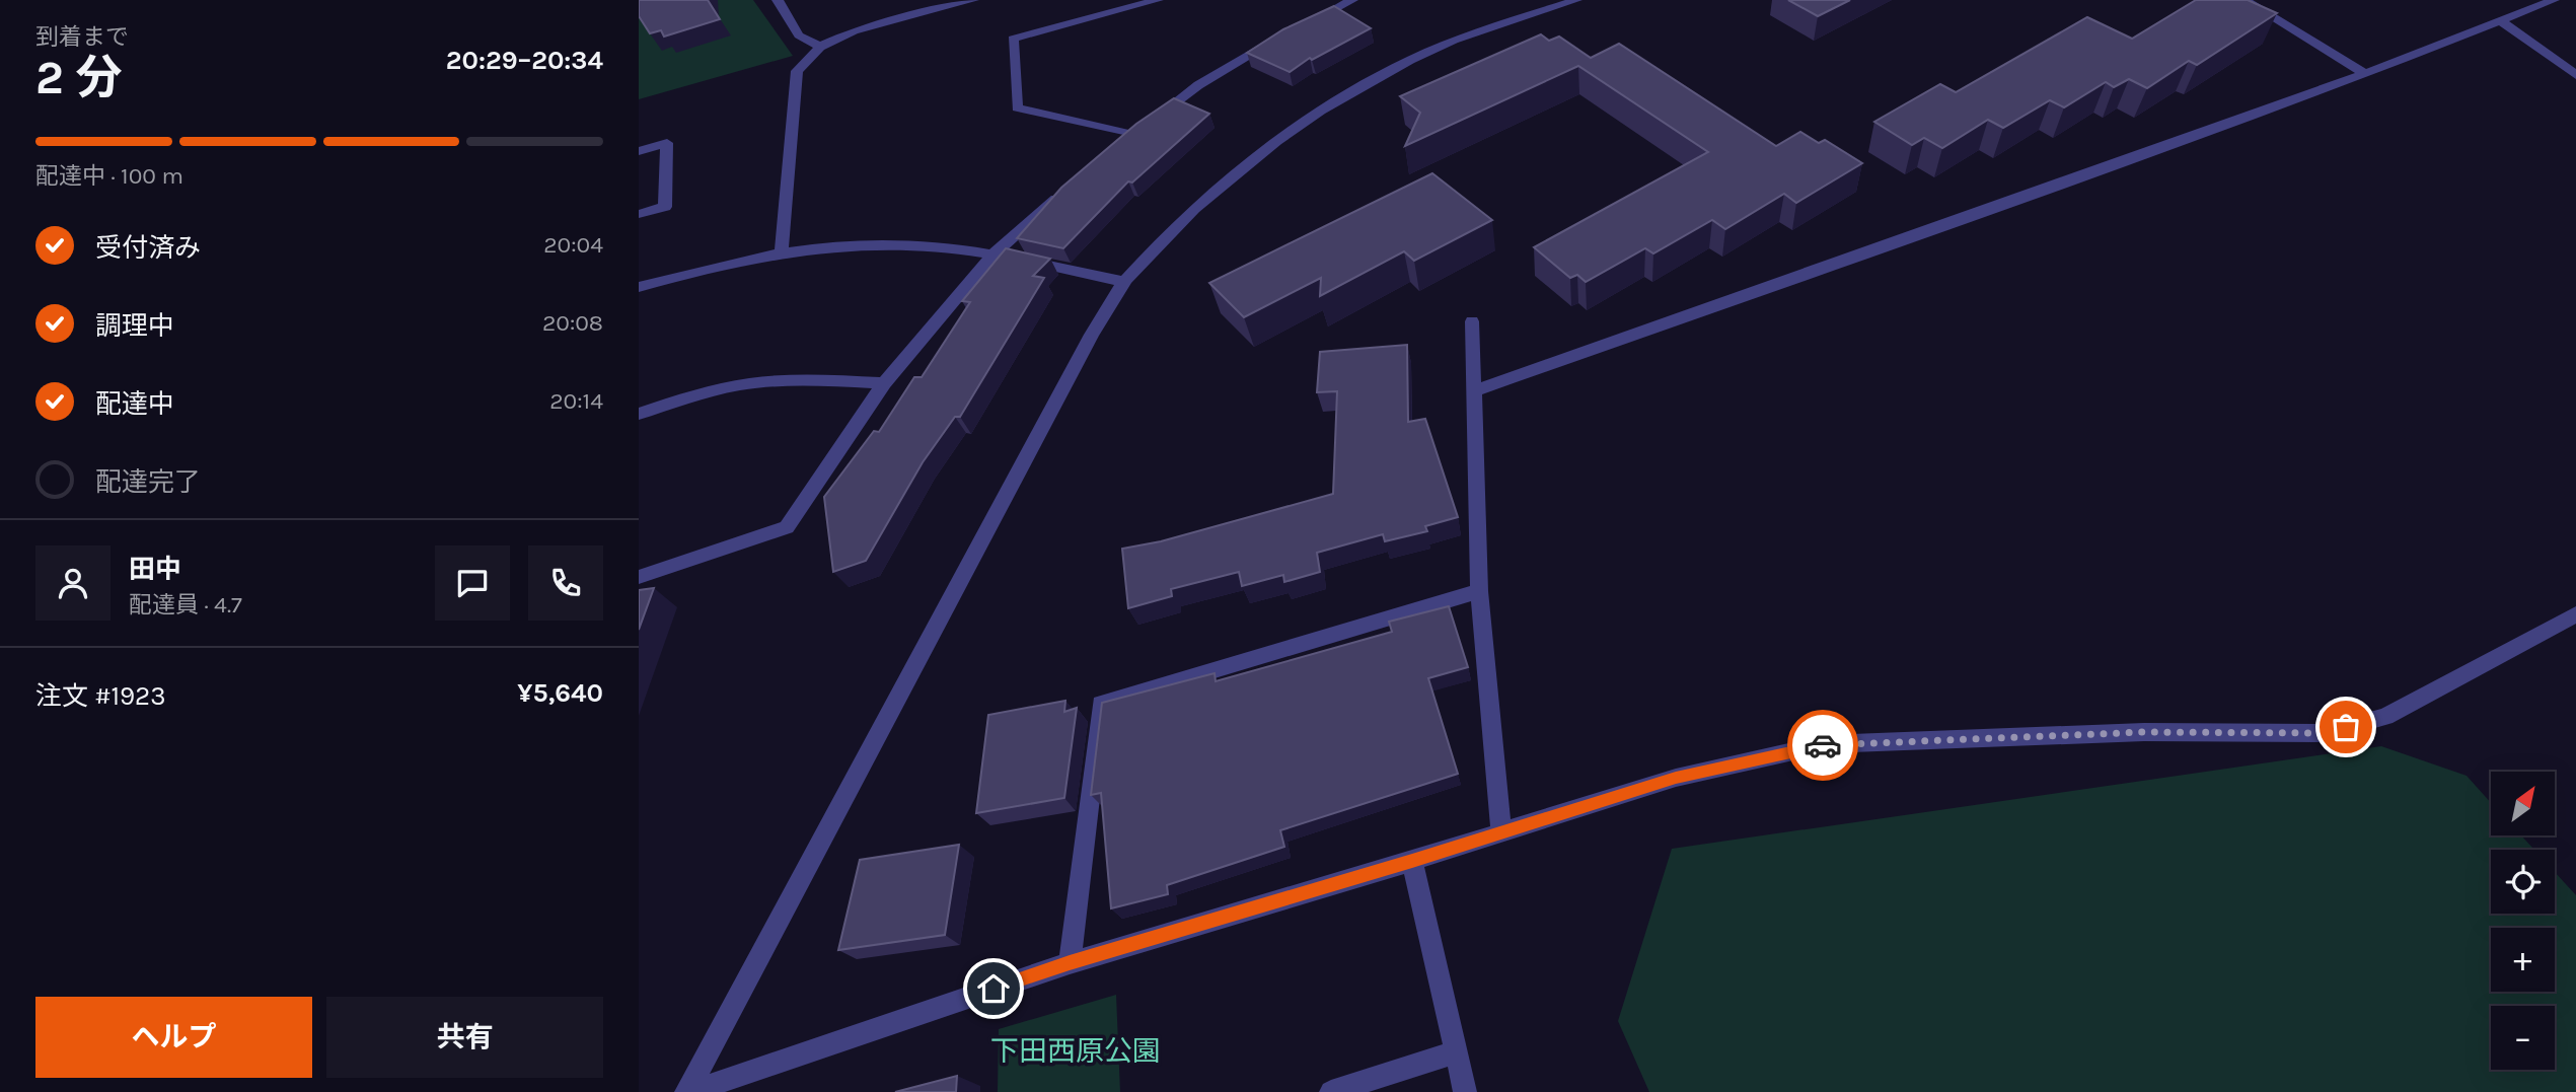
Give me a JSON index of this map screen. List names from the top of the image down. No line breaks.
{"parks":["下田西原公園"],"north":"top right","page":{"heading":["2 分","到着まで","20:29–20:34"],"panel":["田中","配達員 · 4.7","注文 #1923","¥5,640"],"bar":"配達中 · 100 m","list":[["受付済み","20:04"],["調理中","20:08"],["配達中","20:14"],"配達完了"],"map_buttons":["+","−"],"buttons":["ヘルプ","共有"]}}
